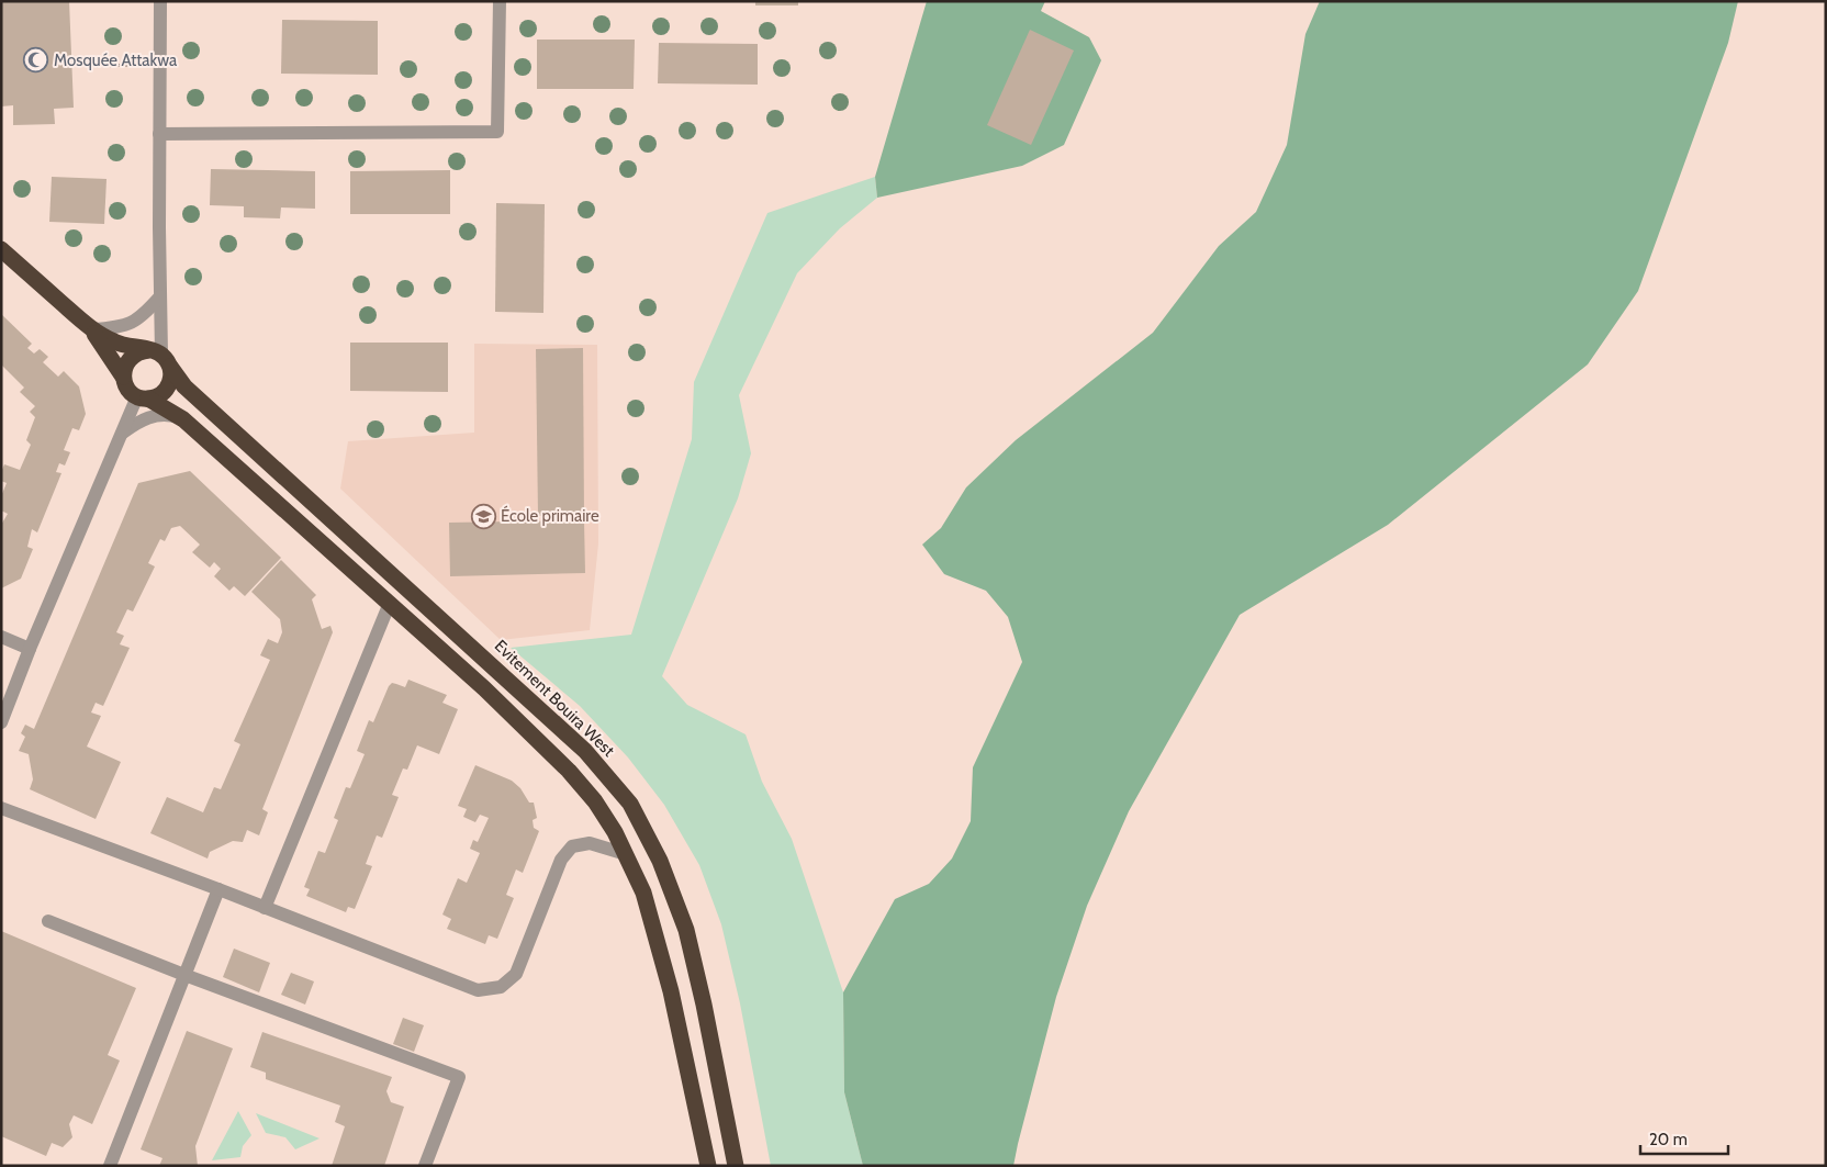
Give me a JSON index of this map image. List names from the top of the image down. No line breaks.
{"streets":{"highway":["Evitement Bouira West"]},"places":{"mosque":["Mosquée Attakwa"],"school or university":["École primaire"]},"scale_bar":"20 m"}
